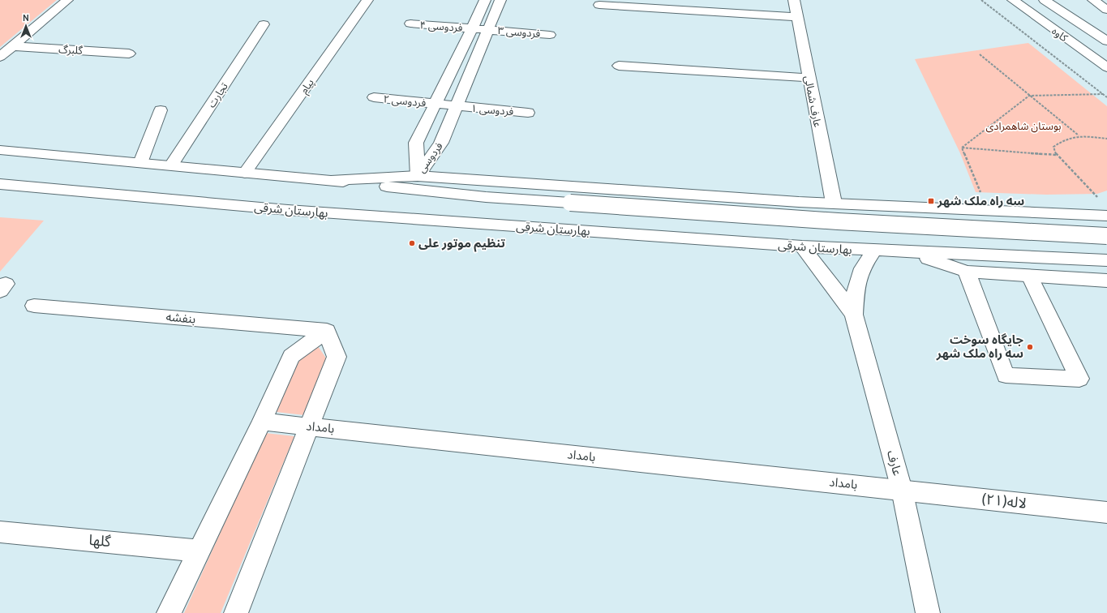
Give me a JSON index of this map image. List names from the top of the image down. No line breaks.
{"streets":{"street":["فردوسی ۴","فردوسی ۳","کاوه","گلبرگ","پیام","تجارت","فردوسی ۲","عارف شمالی","فردوسی ۱","فردوسی","بهارستان شرقی","بنفشه","بامداد","عارف","لاله(۲۱)","گلها"]},"crossings":[["فردوسی ۴","فردوسی ۳"],["فردوسی ۴","فردوسی"],["فردوسی ۳","فردوسی"],["فردوسی ۲","فردوسی ۱"],["فردوسی ۲","فردوسی"],["فردوسی ۱","فردوسی"],["بامداد","عارف"],["بامداد","لاله(۲۱)"],["عارف","لاله(۲۱)"]],"parks":["بوستان شاهمرادی"],"places":{"transit":["سه راه ملک شهر"],"other":["تنظیم موتور علی","جایگاه سوخت سه راه ملک شهر"]},"north":"top"}
